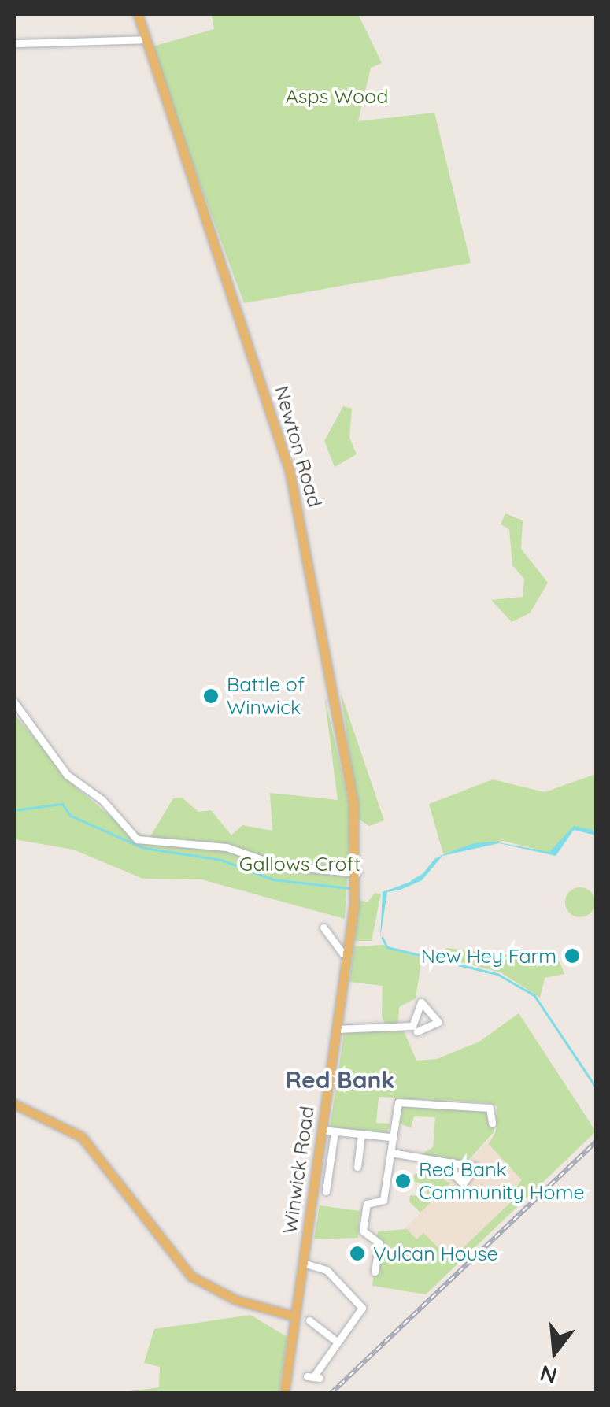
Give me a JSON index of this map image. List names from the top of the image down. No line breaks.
{"streets":{"main road":["Newton Road","Winwick Road"]},"crossings":[["Newton Road","Winwick Road"]],"districts":["Red Bank"],"parks":["Asps Wood","Gallows Croft"],"places":["Battle of Winwick","New Hey Farm","Red Bank Community Home","Vulcan House"],"north":"bottom"}
